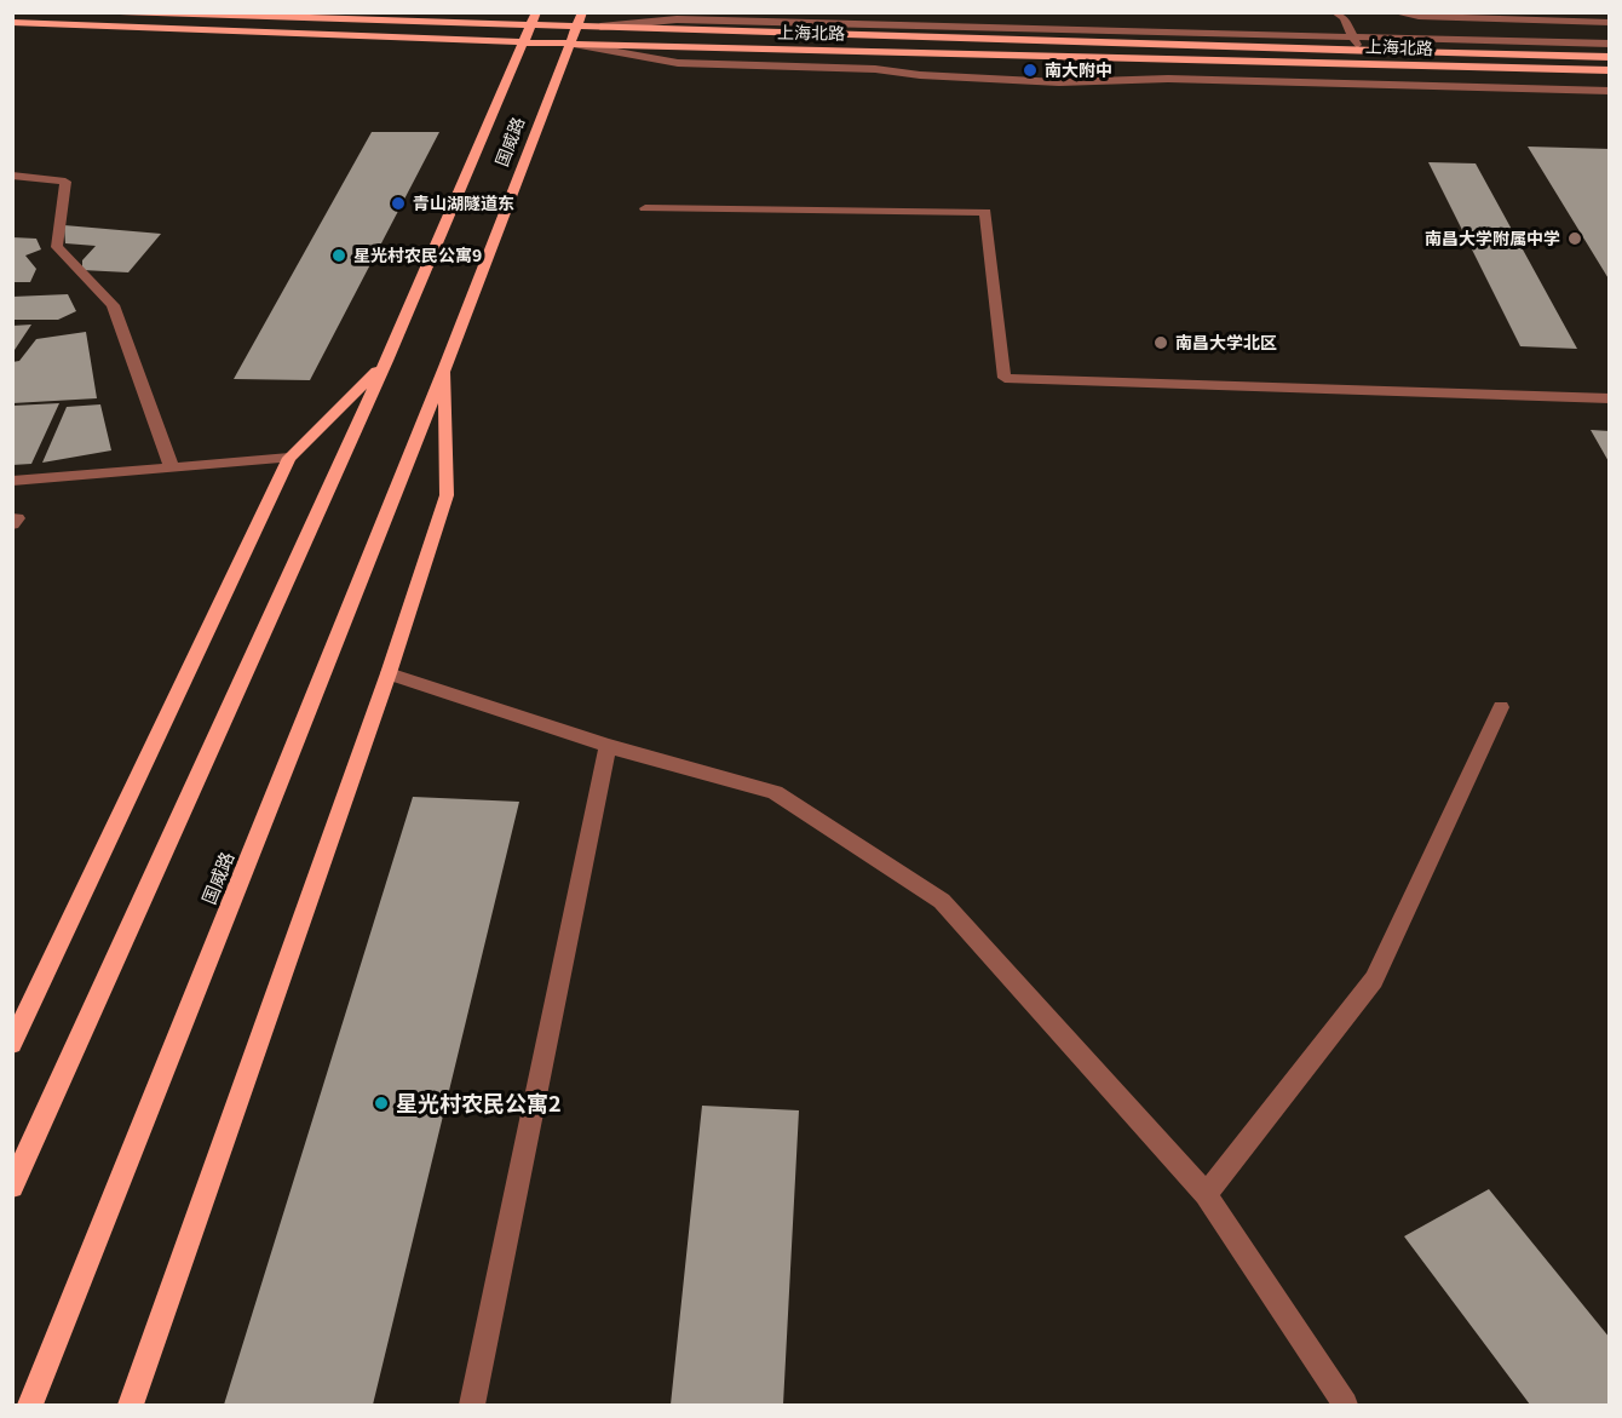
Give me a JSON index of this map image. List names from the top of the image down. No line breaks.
{"streets":{"main road":["上海北路","国威路"]},"crossings":[["上海北路","国威路"]],"places":["南大附中","青山湖隧道东","南昌大学附属中学","星光村农民公寓9","南昌大学北区","星光村农民公寓2"]}
